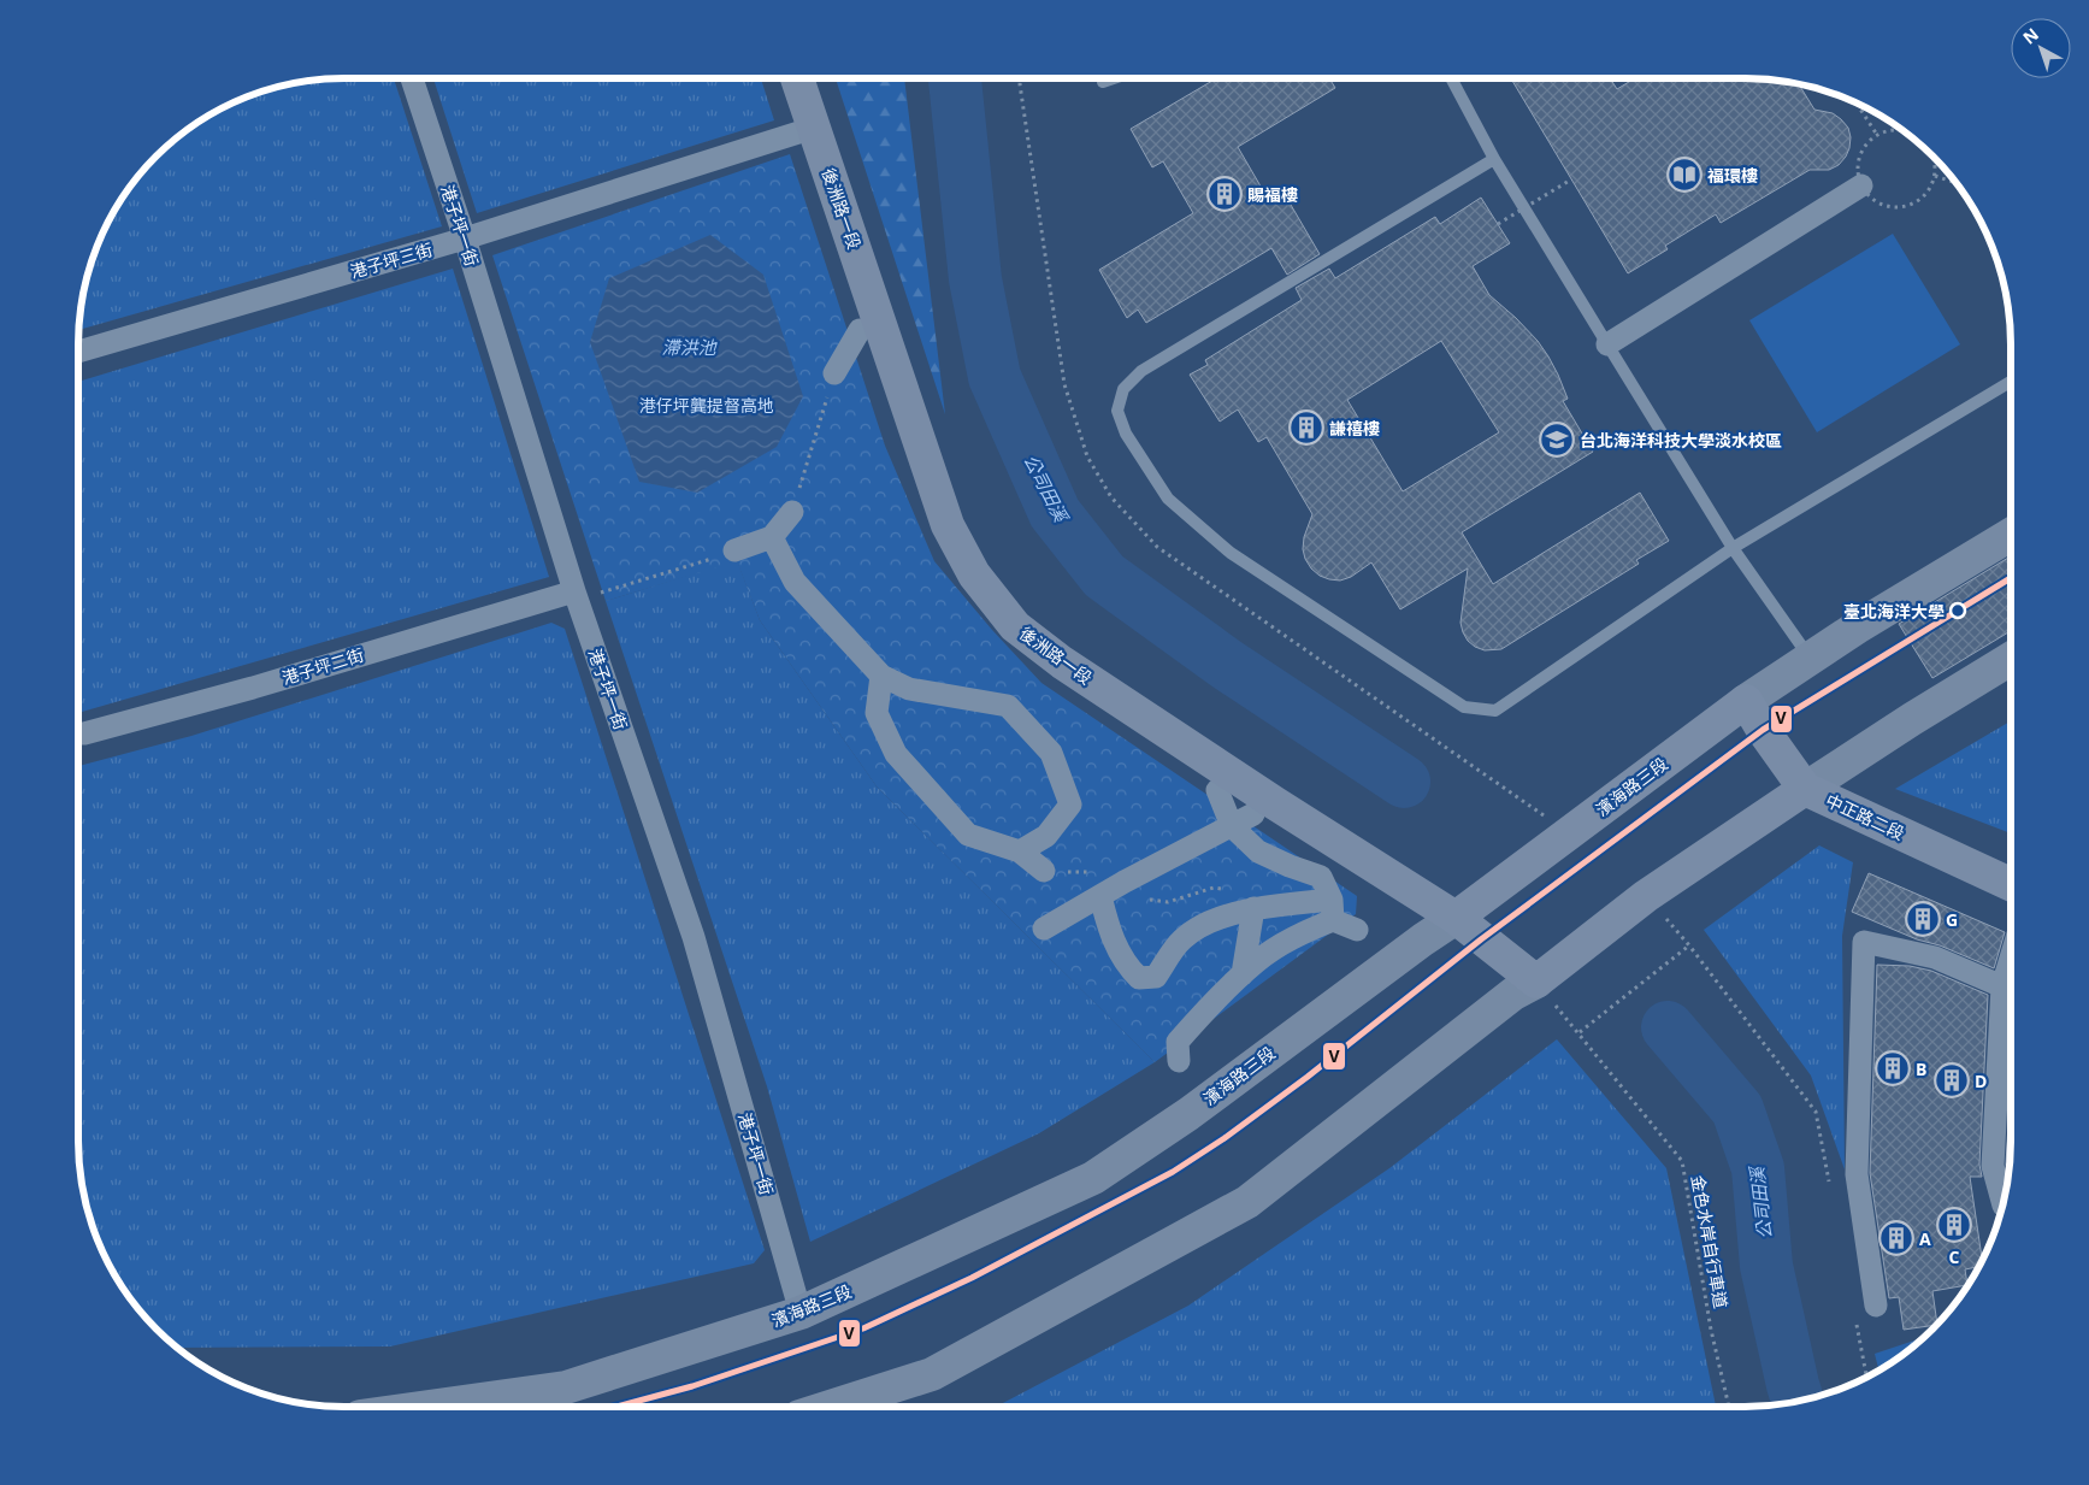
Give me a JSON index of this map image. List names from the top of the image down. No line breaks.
{"streets":{"main road":["後洲路一段","濱海路三段","中正路二段"],"street":["港子坪一街","港子坪三街","港子坪二街"],"path":["金色水岸自行車道"]},"crossings":[["後洲路一段","港子坪三街"],["後洲路一段","濱海路三段"],["港子坪一街","港子坪三街"],["港子坪一街","港子坪二街"],["港子坪一街","濱海路三段"],["濱海路三段","中正路二段"]],"water":["滯洪池","公司田溪"],"parks":["港仔坪龔提督高地"],"places":{"library":["福環樓"],"building":["賜福樓","謙禧樓","G","B","D","C","A"],"school or university":["台北海洋科技大學淡水校區"],"other":["臺北海洋大學"]},"lines":["transit line V"],"north":"top left"}
